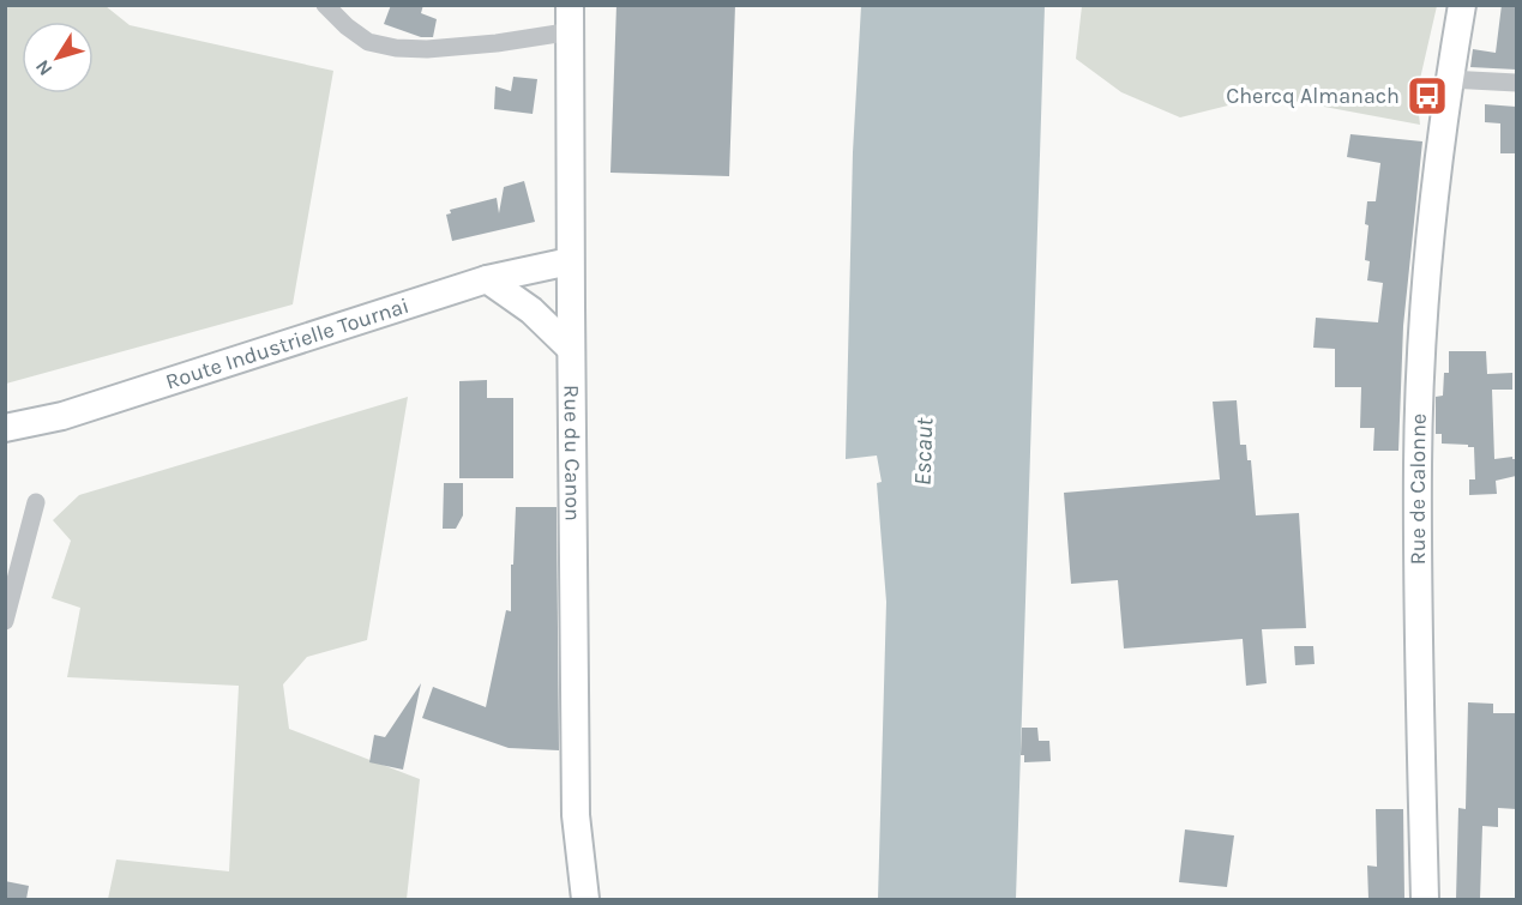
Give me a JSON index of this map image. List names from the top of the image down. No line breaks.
{"streets":{"main road":["Route Industrielle Tournai","Rue du Canon","Rue de Calonne"]},"crossings":[["Route Industrielle Tournai","Rue du Canon"]],"water":["Escaut"],"places":{"bus stop":["Chercq Almanach"]},"north":"bottom left"}
